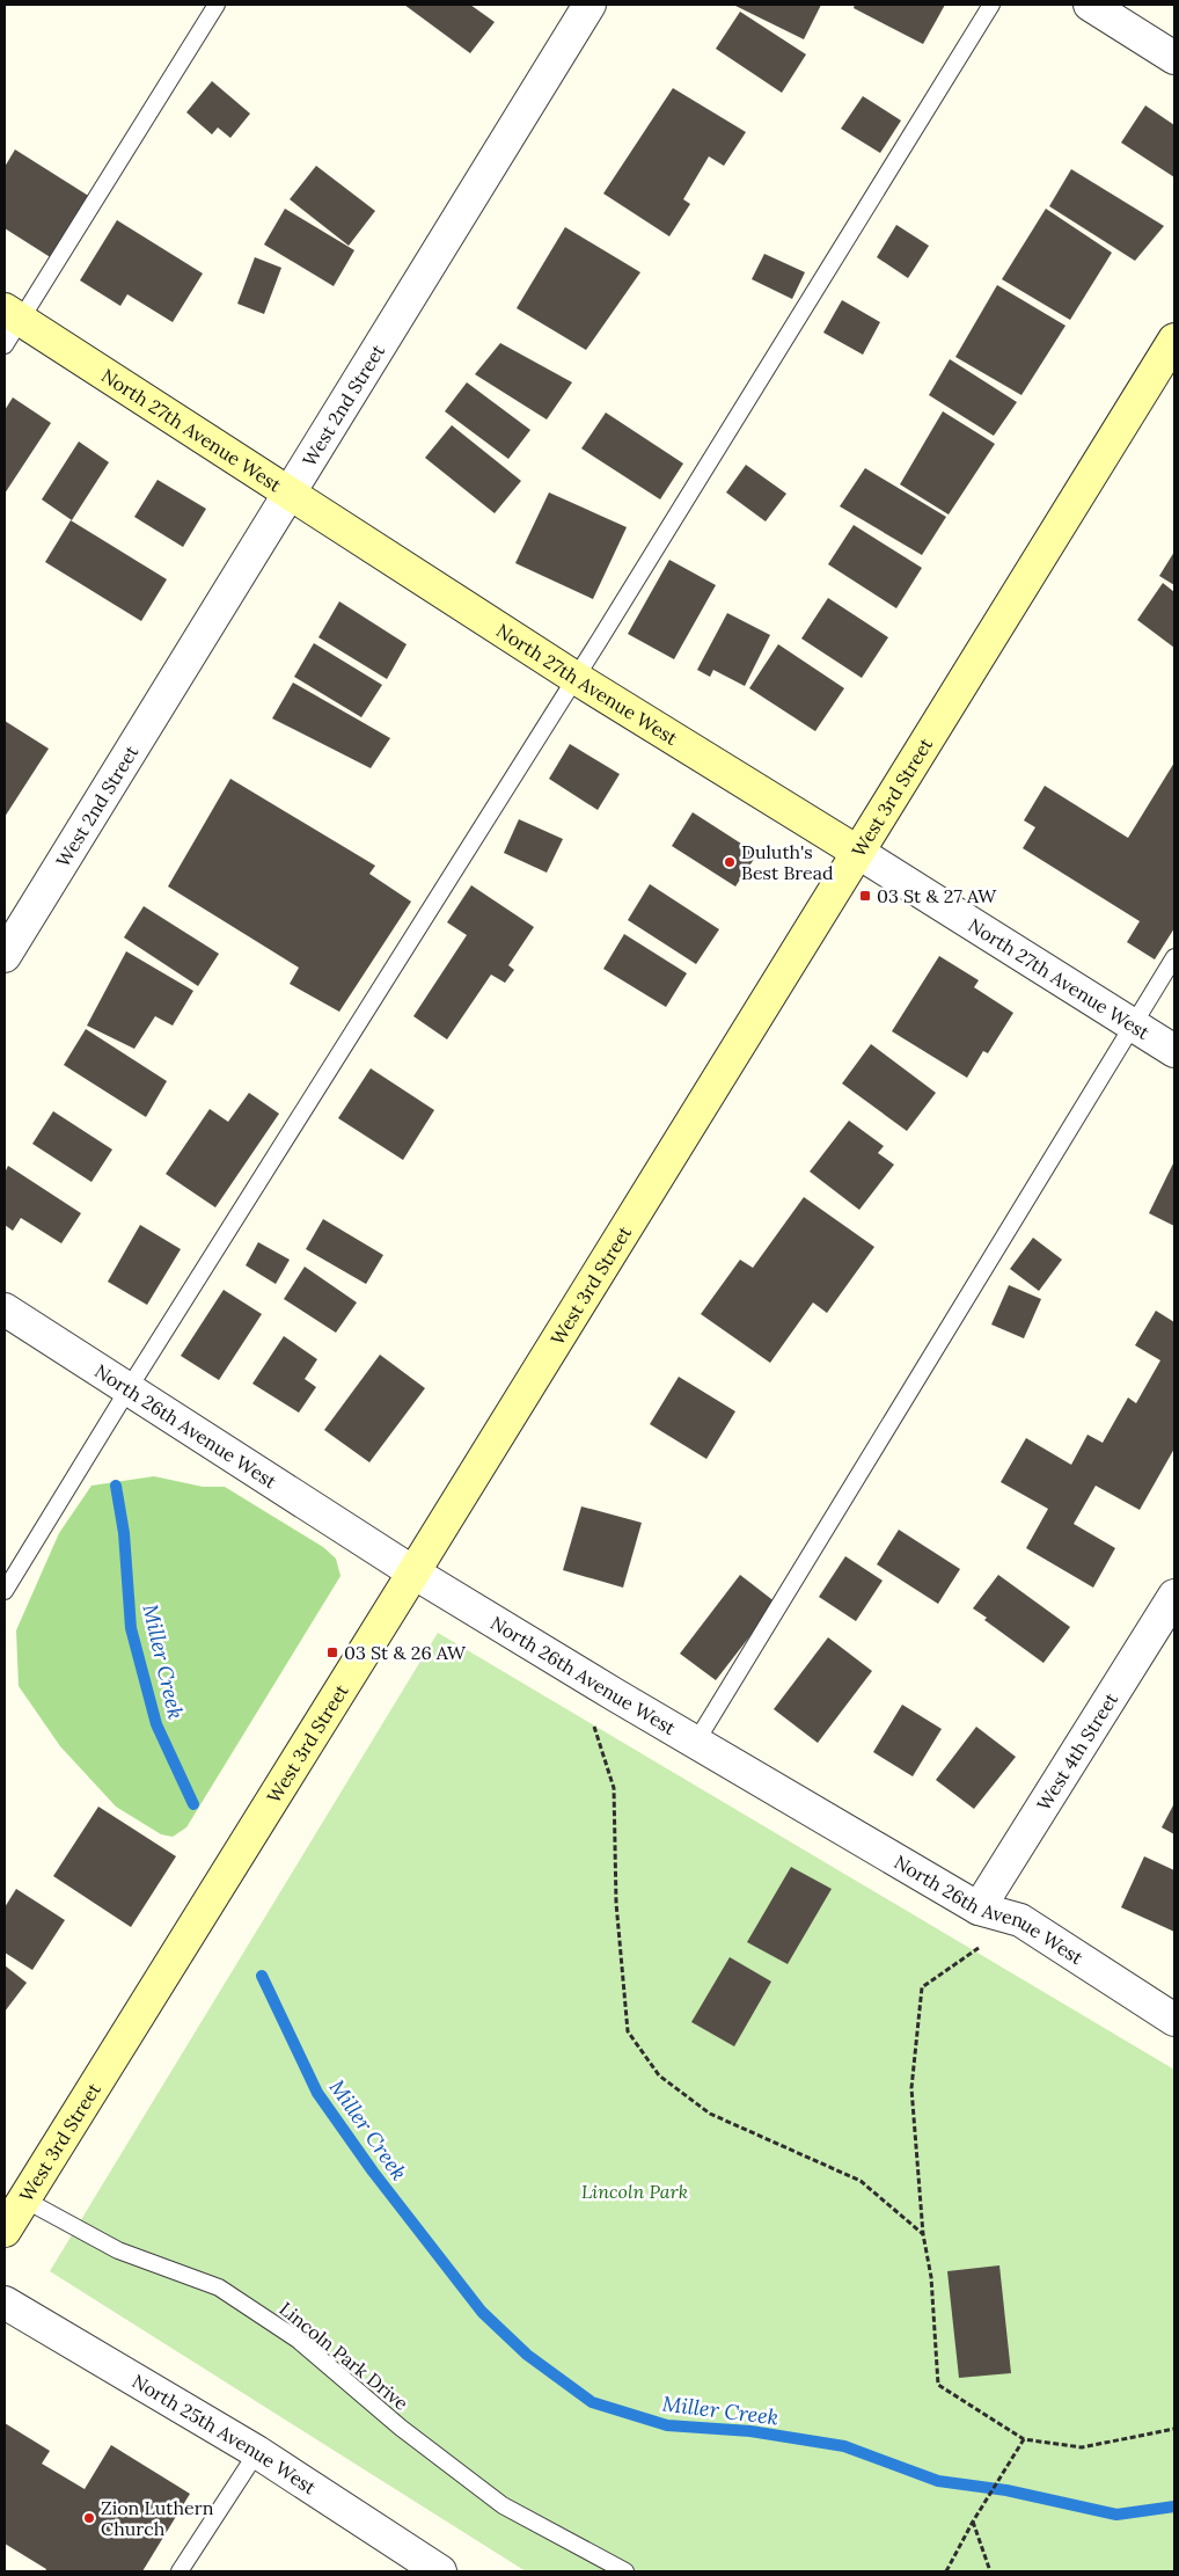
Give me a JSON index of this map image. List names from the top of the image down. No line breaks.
{"streets":{"main road":["North 27th Avenue West","West 3rd Street"],"street":["West 2nd Street","North 26th Avenue West","West 4th Street","North 25th Avenue West"],"lane":["Lincoln Park Drive"]},"crossings":[["West 2nd Street","North 27th Avenue West"],["North 27th Avenue West","West 3rd Street"],["West 3rd Street","North 26th Avenue West"],["West 3rd Street","Lincoln Park Drive"],["North 26th Avenue West","West 4th Street"]],"water":["Miller Creek"],"parks":["Lincoln Park"],"places":{"other":["Duluth's Best Bread","Zion Luthern Church"],"transit":["03 St & 27 AW","03 St & 26 AW"]}}
